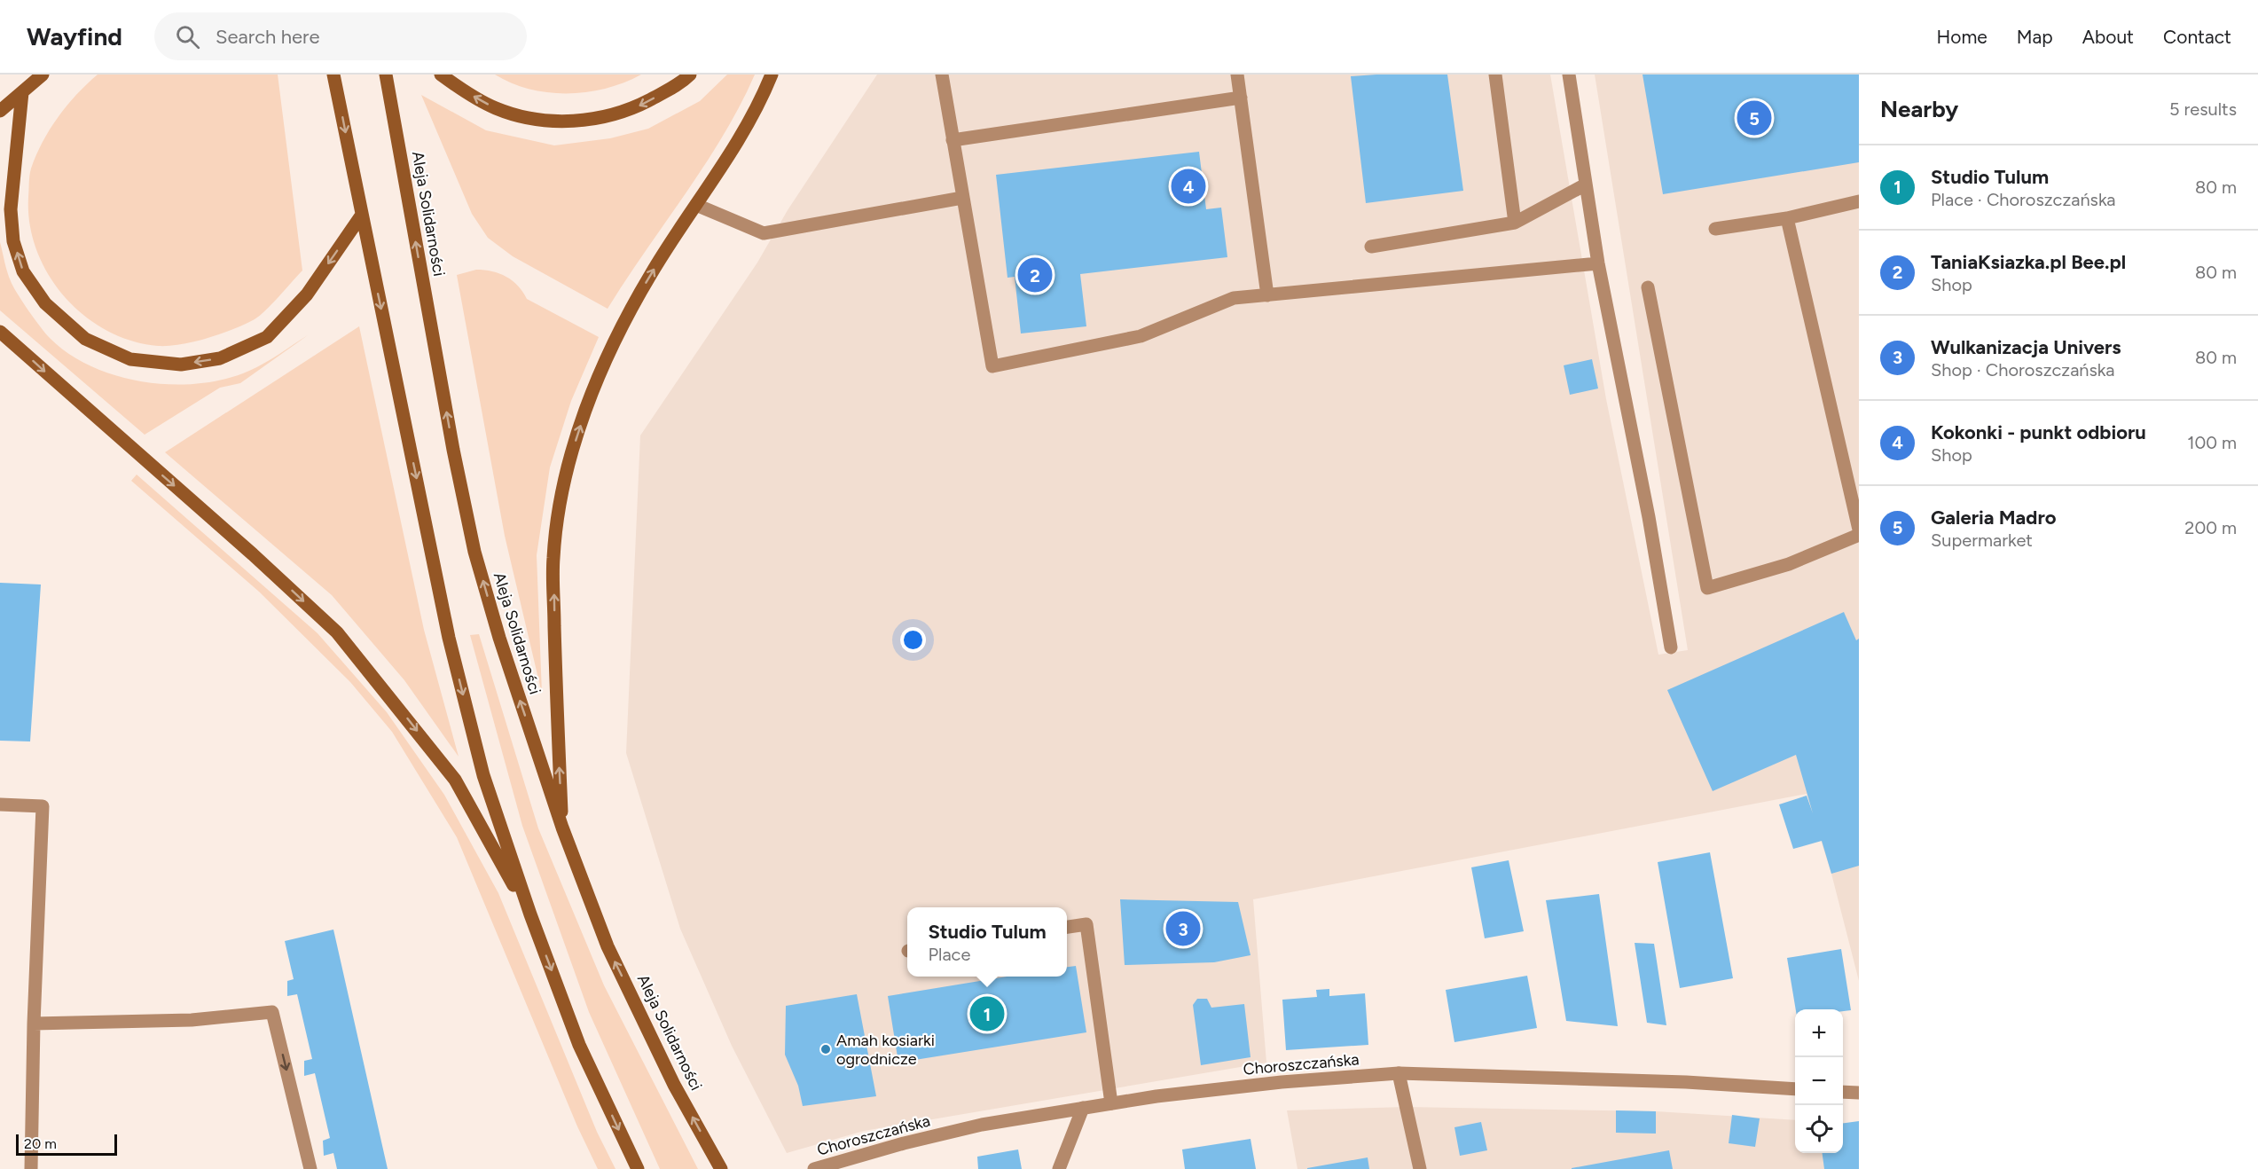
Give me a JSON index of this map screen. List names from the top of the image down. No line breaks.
{"streets":{"main road":["Aleja Solidarności"],"street":["Choroszczańska"]},"places":["Amah kosiarki ogrodnicze"],"scale_bar":"20 m","page":{"header":"Wayfind","search":"Search here","nav":["Home","Map","About","Contact"],"heading":["Nearby","5 results"],"pins":["5","4","2","3","1"],"list":[{"mark":"1","name":"Studio Tulum","note":"Place · Choroszczańska","value":"80 m"},{"mark":"2","name":"TaniaKsiazka.pl Bee.pl","note":"Shop","value":"80 m"},{"mark":"3","name":"Wulkanizacja Univers","note":"Shop · Choroszczańska","value":"80 m"},{"mark":"4","name":"Kokonki - punkt odbioru","note":"Shop","value":"100 m"},{"mark":"5","name":"Galeria Madro","note":"Supermarket","value":"200 m"}],"popup":["Studio Tulum","Place"],"map_buttons":["+","−"],"scale":"20 m"}}
